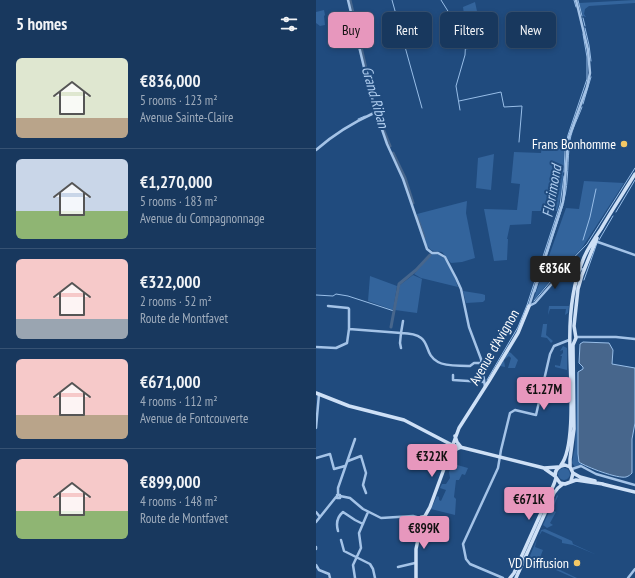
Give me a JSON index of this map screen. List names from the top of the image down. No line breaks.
{"streets":{"main road":["Avenue d'Avignon"]},"water":["Grand Riban","Florimond"],"places":["Frans Bonhomme","VD Diffusion"],"page":{"heading":"5 homes","chip":["Buy","Rent","Filters","New"],"list":[{"name":"€836,000","note":"5 rooms · 123 m² · Avenue Sainte-Claire"},{"name":"€1,270,000","note":"5 rooms · 183 m² · Avenue du Compagnonnage"},{"name":"€322,000","note":"2 rooms · 52 m² · Route de Montfavet"},{"name":"€671,000","note":"4 rooms · 112 m² · Avenue de Fontcouverte"},{"name":"€899,000","note":"4 rooms · 148 m² · Route de Montfavet"}],"price":["€836K","€1.27M","€322K","€671K","€899K"]}}
